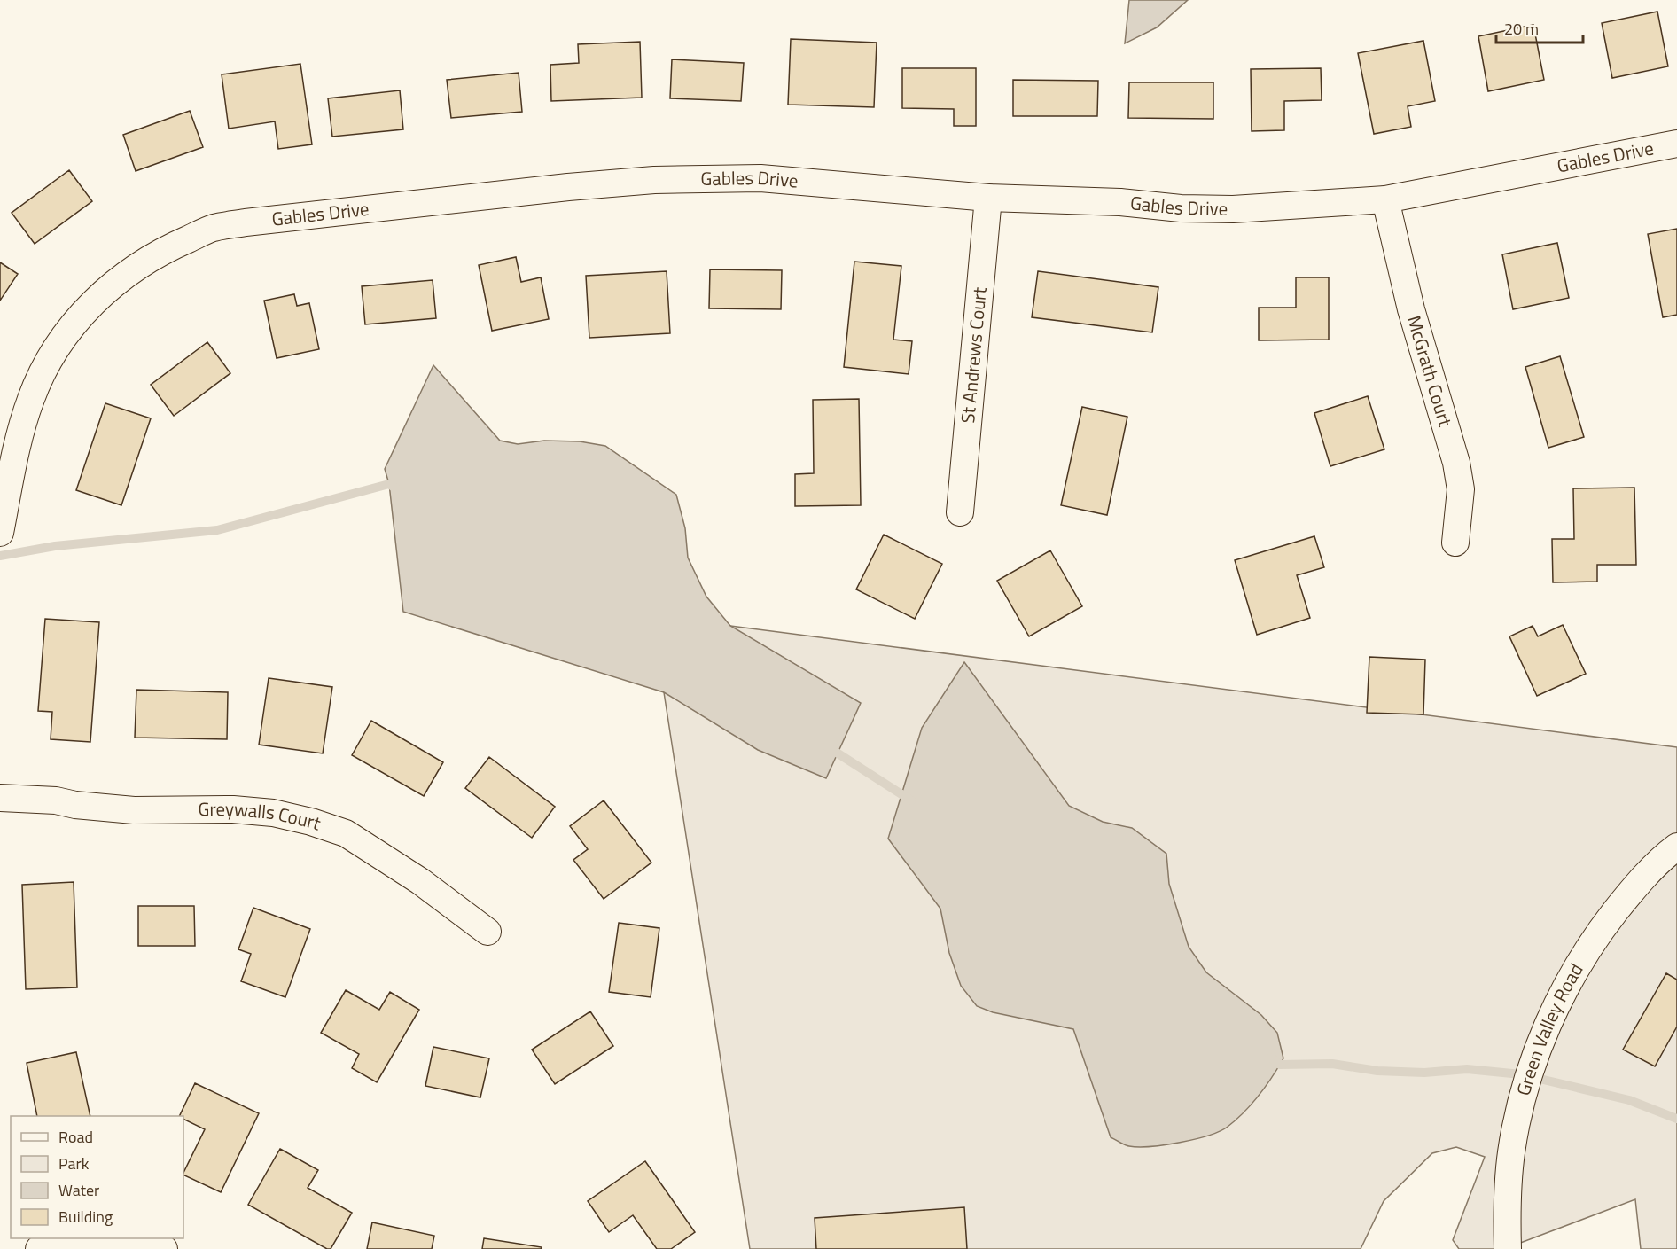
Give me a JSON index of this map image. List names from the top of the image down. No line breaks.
{"streets":{"street":["Gables Drive","St Andrews Court","McGrath Court","Greywalls Court","Green Valley Road"]},"crossings":[["Gables Drive","St Andrews Court"],["Gables Drive","McGrath Court"]],"legend":["Road","Park","Water","Building"],"scale_bar":"20 m"}
